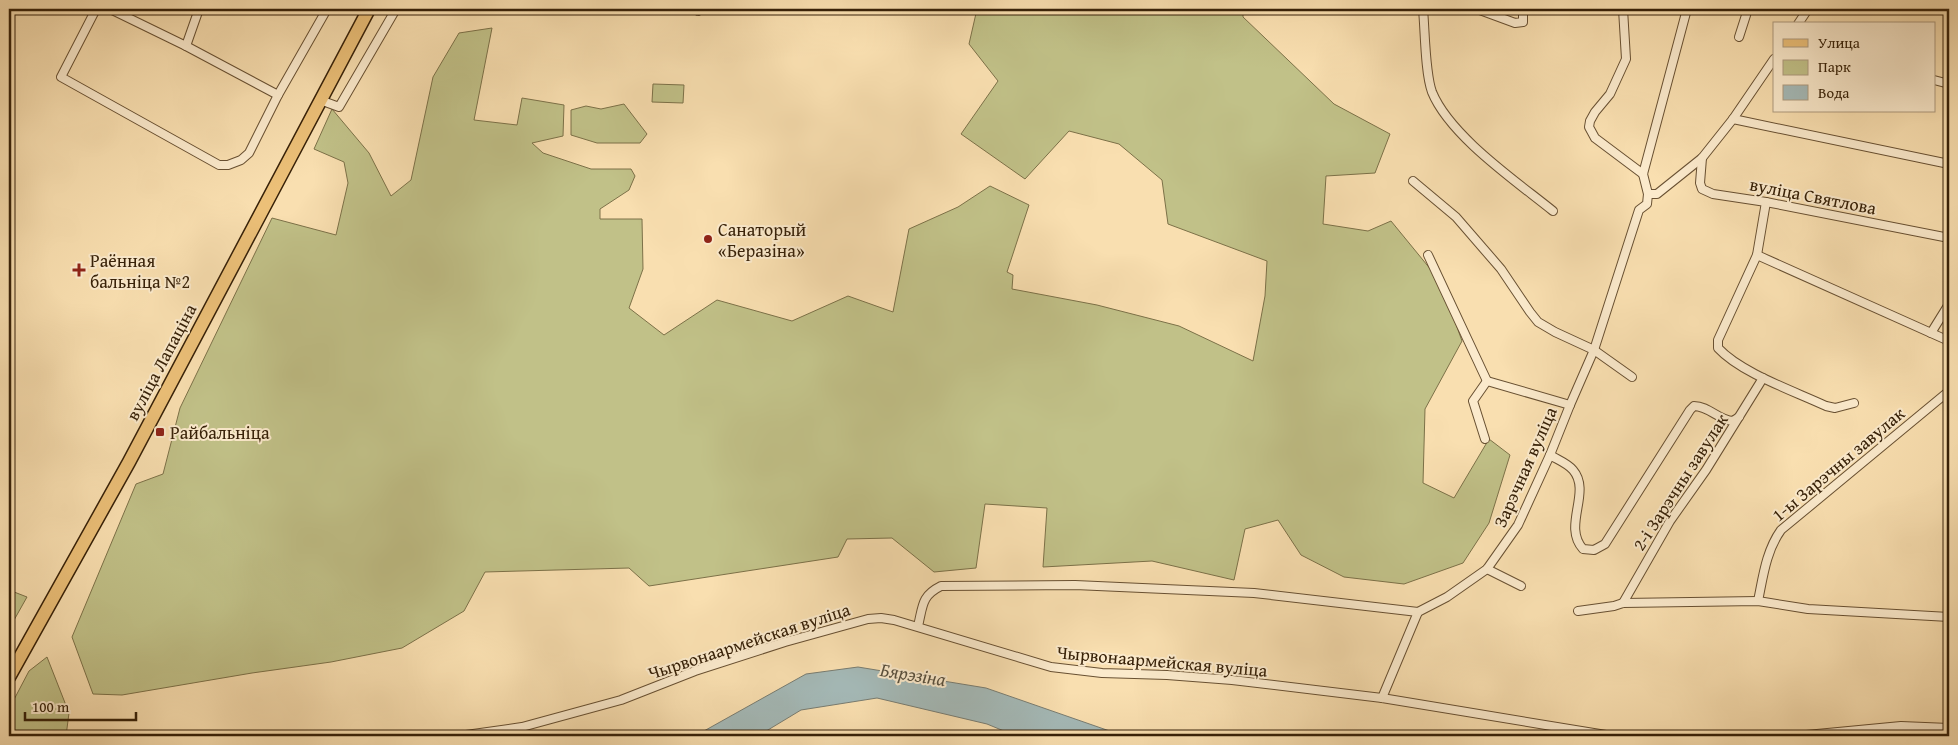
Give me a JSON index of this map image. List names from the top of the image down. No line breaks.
{"streets":{"main road":["вуліца Лапаціна"],"street":["вуліца Святлова","1-ы Зарэчны завулак","Зарэчная вуліца","2-і Зарэчны завулак","Чырвонаармейская вуліца"]},"water":["Бярэзіна"],"places":{"other":["Санаторый «Беразіна»"],"health":["Раённая бальніца №2"],"transit":["Райбальніца"]},"legend":["Улица","Парк","Вода"],"scale_bar":"100 m"}
